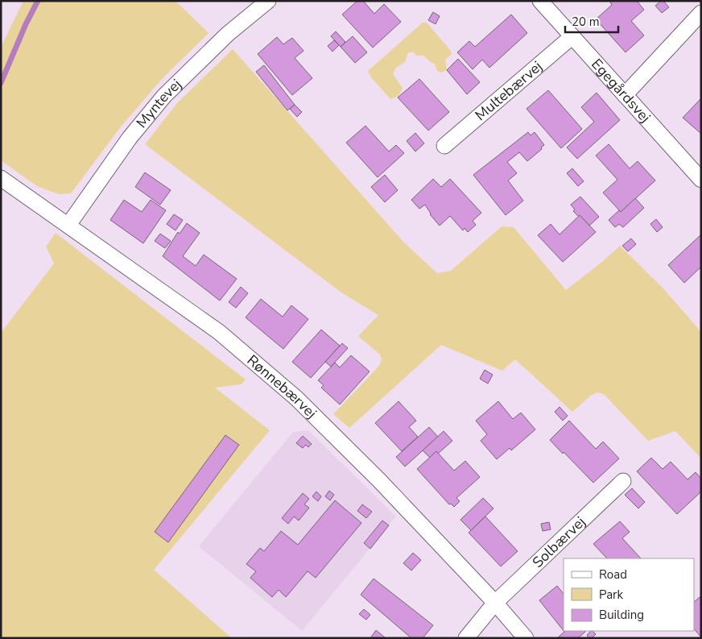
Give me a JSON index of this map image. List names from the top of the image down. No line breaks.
{"streets":{"street":["Egegårdsvej","Multebærvej","Myntevej","Rønnebærvej","Solbærvej"]},"crossings":[["Egegårdsvej","Multebærvej"],["Myntevej","Rønnebærvej"],["Rønnebærvej","Solbærvej"]],"legend":["Road","Park","Building"],"scale_bar":"20 m"}
